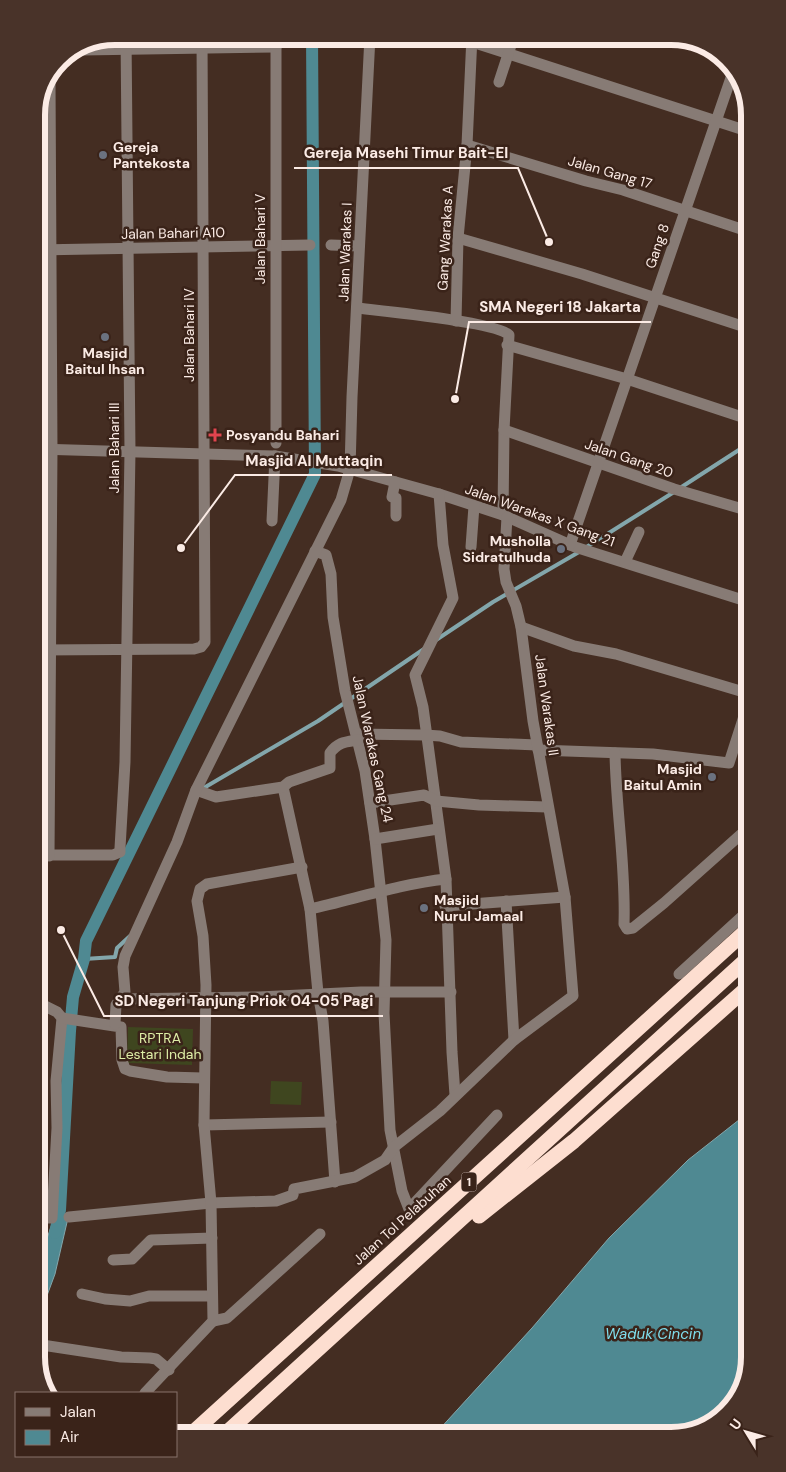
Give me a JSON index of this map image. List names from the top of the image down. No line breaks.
{"streets":{"highway":["1","Jalan Tol Pelabuhan"],"street":["Jalan Gang 17","Jalan Bahari A10","Gang Warakas A","Jalan Bahari V","Gang 8","Jalan Warakas I","Jalan Bahari IV","Jalan Bahari III","Jalan Gang 20","Jalan Warakas X Gang 21","Jalan Warakas II","Jalan Warakas Gang 24"]},"crossings":[["Jalan Gang 17","Gang Warakas A"],["Jalan Gang 17","Gang 8"],["Jalan Bahari A10","Jalan Bahari V"],["Jalan Bahari A10","Jalan Bahari IV"],["Jalan Bahari A10","Jalan Bahari III"],["Gang 8","Jalan Gang 20"],["Gang 8","Jalan Warakas X Gang 21"],["Jalan Warakas I","Jalan Warakas X Gang 21"],["Jalan Warakas I","Jalan Warakas Gang 24"],["Jalan Bahari IV","Jalan Bahari III"],["Jalan Bahari IV","Jalan Warakas X Gang 21"],["Jalan Bahari III","Jalan Warakas X Gang 21"],["Jalan Gang 20","Jalan Warakas II"],["Jalan Warakas X Gang 21","Jalan Warakas II"]],"water":["Waduk Cincin"],"parks":["RPTRA Lestari Indah"],"places":{"other":["Gereja Pantekosta","Gereja Masehi Timur Bait-El","Masjid Baitul Ihsan","SMA Negeri 18 Jakarta","Masjid Al Muttaqin","Musholla Sidratulhuda","Masjid Baitul Amin","Masjid Nurul Jamaal","SD Negeri Tanjung Priok 04-05 Pagi"],"health":["Posyandu Bahari"]},"legend":["Jalan","Air"],"north":"top left"}
